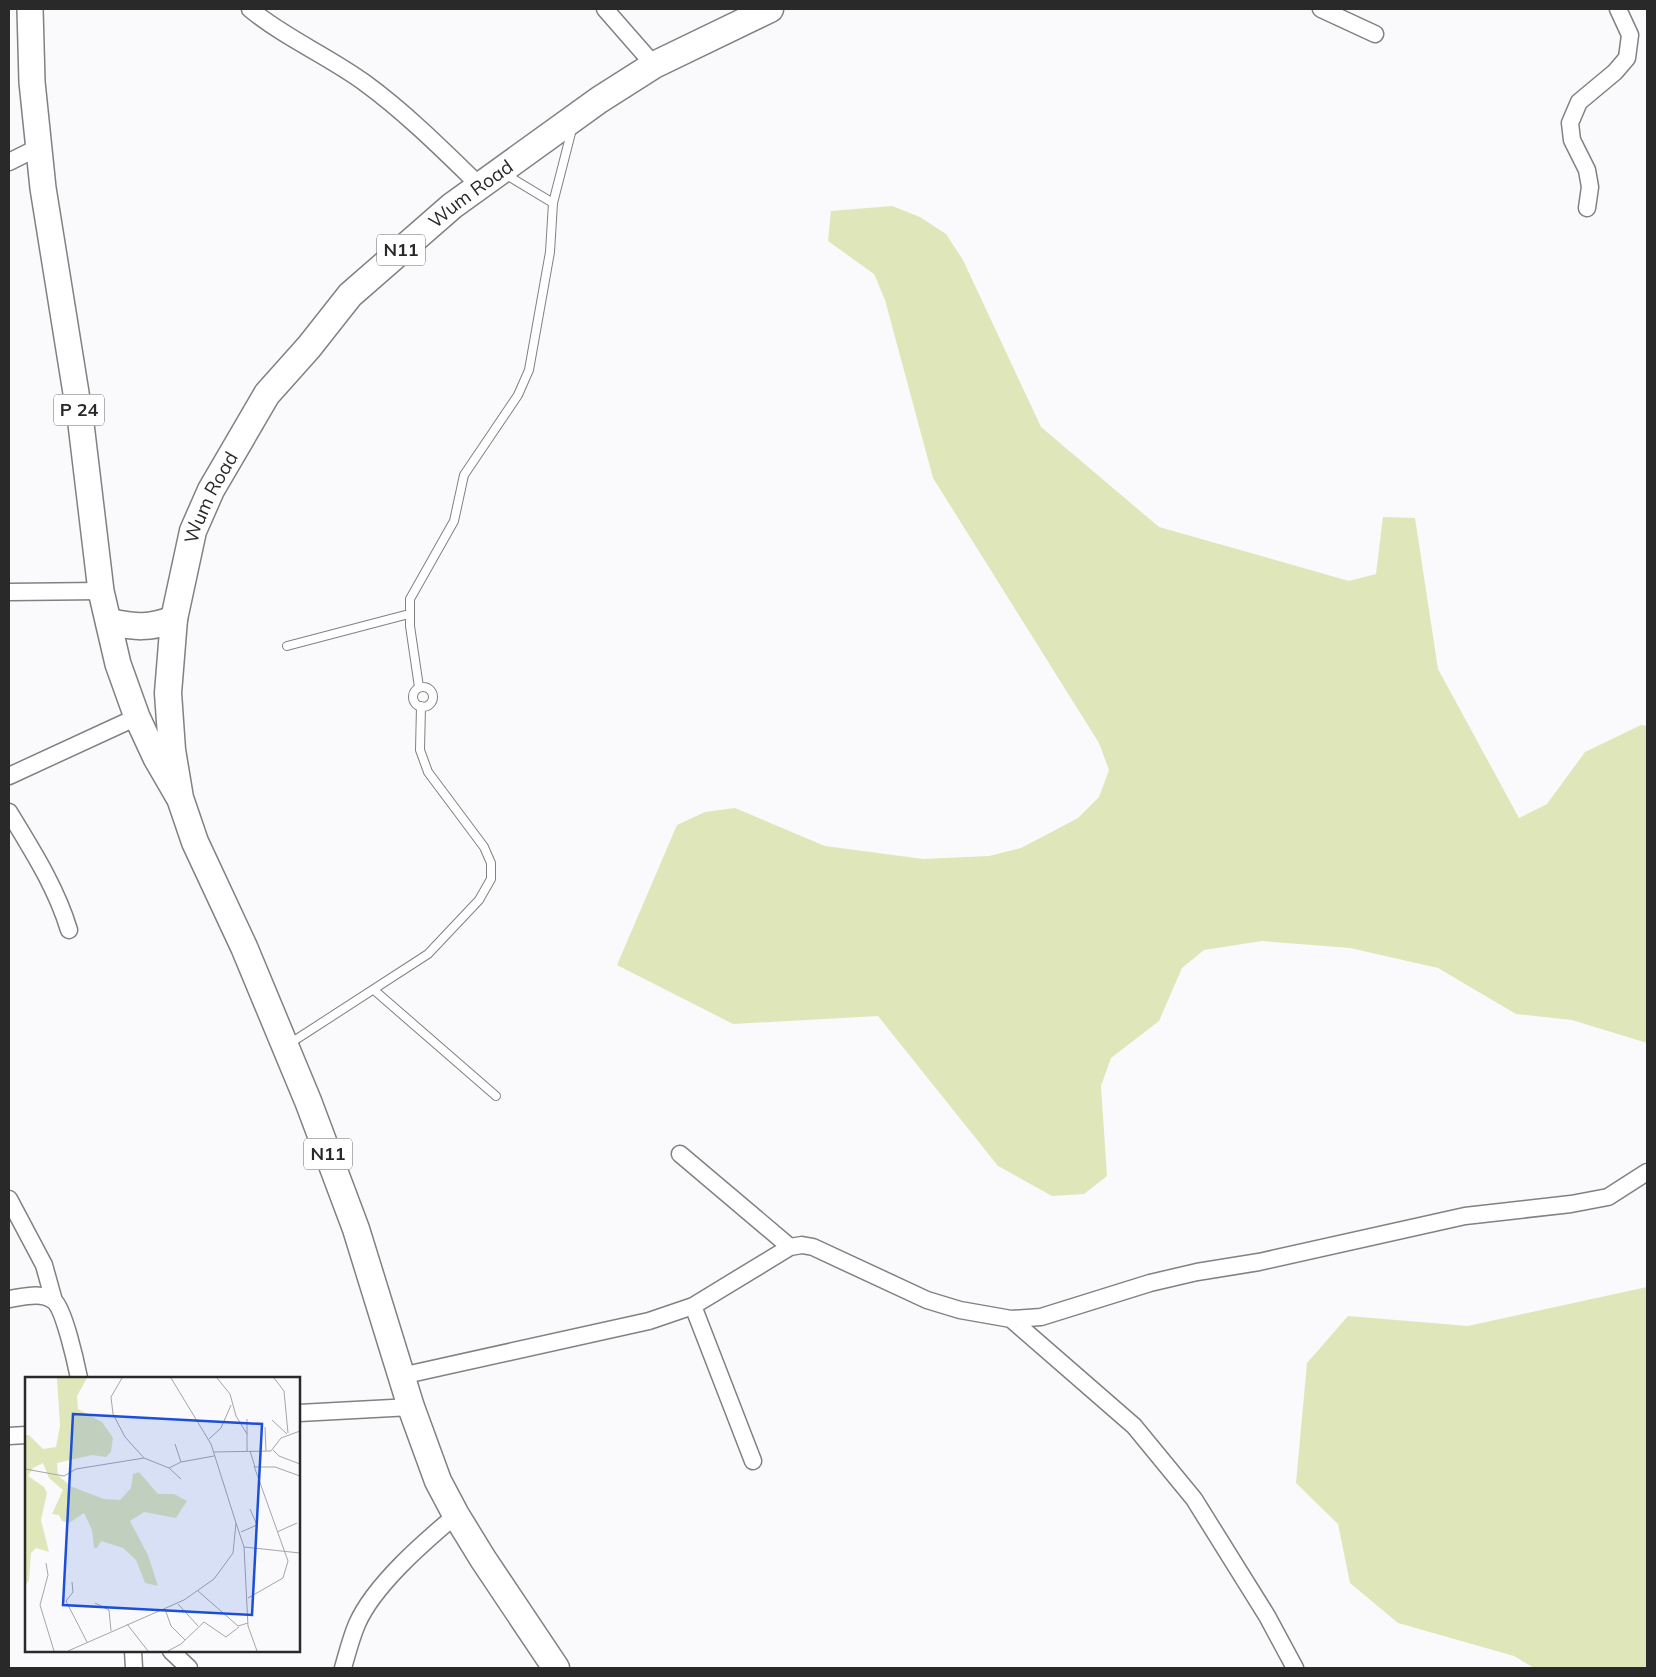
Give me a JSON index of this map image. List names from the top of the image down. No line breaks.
{"streets":{"highway":["Wum Road","N11"],"main road":["P 24"]},"crossings":[["Wum Road","N11"],["N11","P 24"]]}
